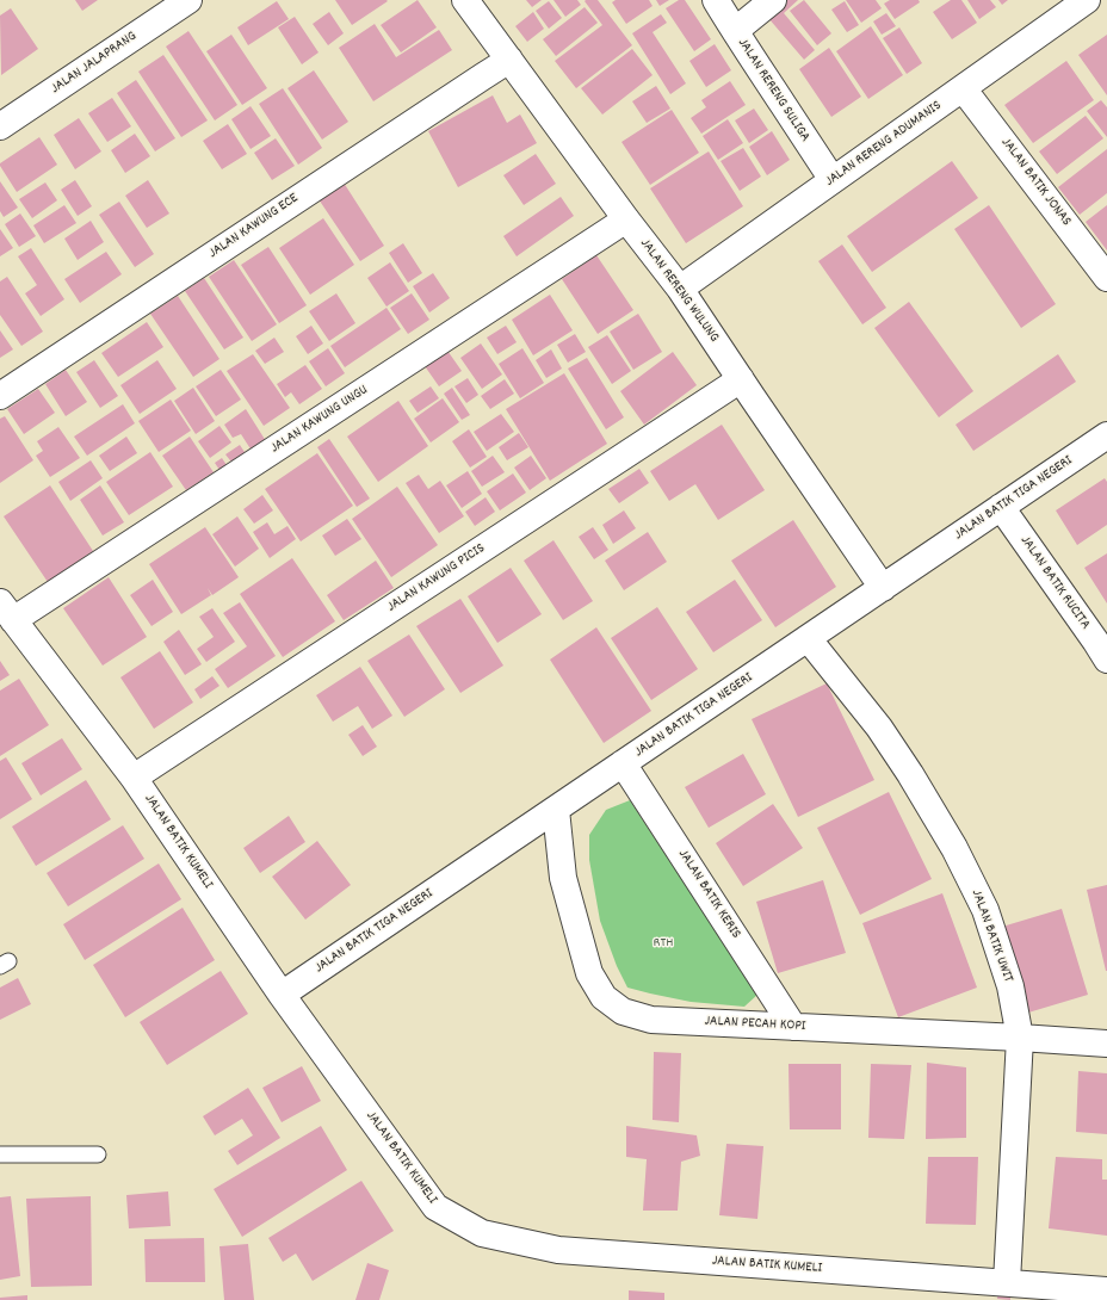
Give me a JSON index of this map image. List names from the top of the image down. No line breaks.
{"streets":{"street":["JALAN JALAPRANG","JALAN RERENG SULIGA","JALAN RERENG ADUMANIS","JALAN BATIK JONAS","JALAN KAWUNG ECE","JALAN RERENG WULUNG","JALAN KAWUNG UNGU","JALAN BATIK TIGA NEGERI","JALAN KAWUNG PICIS","JALAN BATIK RUCITA","JALAN BATIK KUMELI","JALAN BATIK KERIS","JALAN BATIK UWIT","JALAN PECAH KOPI"]},"crossings":[["JALAN RERENG SULIGA","JALAN RERENG ADUMANIS"],["JALAN RERENG ADUMANIS","JALAN BATIK JONAS"],["JALAN RERENG ADUMANIS","JALAN RERENG WULUNG"],["JALAN KAWUNG ECE","JALAN RERENG WULUNG"],["JALAN RERENG WULUNG","JALAN KAWUNG UNGU"],["JALAN RERENG WULUNG","JALAN BATIK TIGA NEGERI"],["JALAN RERENG WULUNG","JALAN KAWUNG PICIS"],["JALAN KAWUNG UNGU","JALAN BATIK KUMELI"],["JALAN BATIK TIGA NEGERI","JALAN BATIK RUCITA"],["JALAN BATIK TIGA NEGERI","JALAN BATIK KUMELI"],["JALAN BATIK TIGA NEGERI","JALAN BATIK KERIS"],["JALAN BATIK TIGA NEGERI","JALAN BATIK UWIT"],["JALAN BATIK TIGA NEGERI","JALAN PECAH KOPI"],["JALAN KAWUNG PICIS","JALAN BATIK KUMELI"],["JALAN BATIK KUMELI","JALAN BATIK UWIT"],["JALAN BATIK KERIS","JALAN PECAH KOPI"],["JALAN BATIK UWIT","JALAN PECAH KOPI"]],"parks":["RTH"]}
